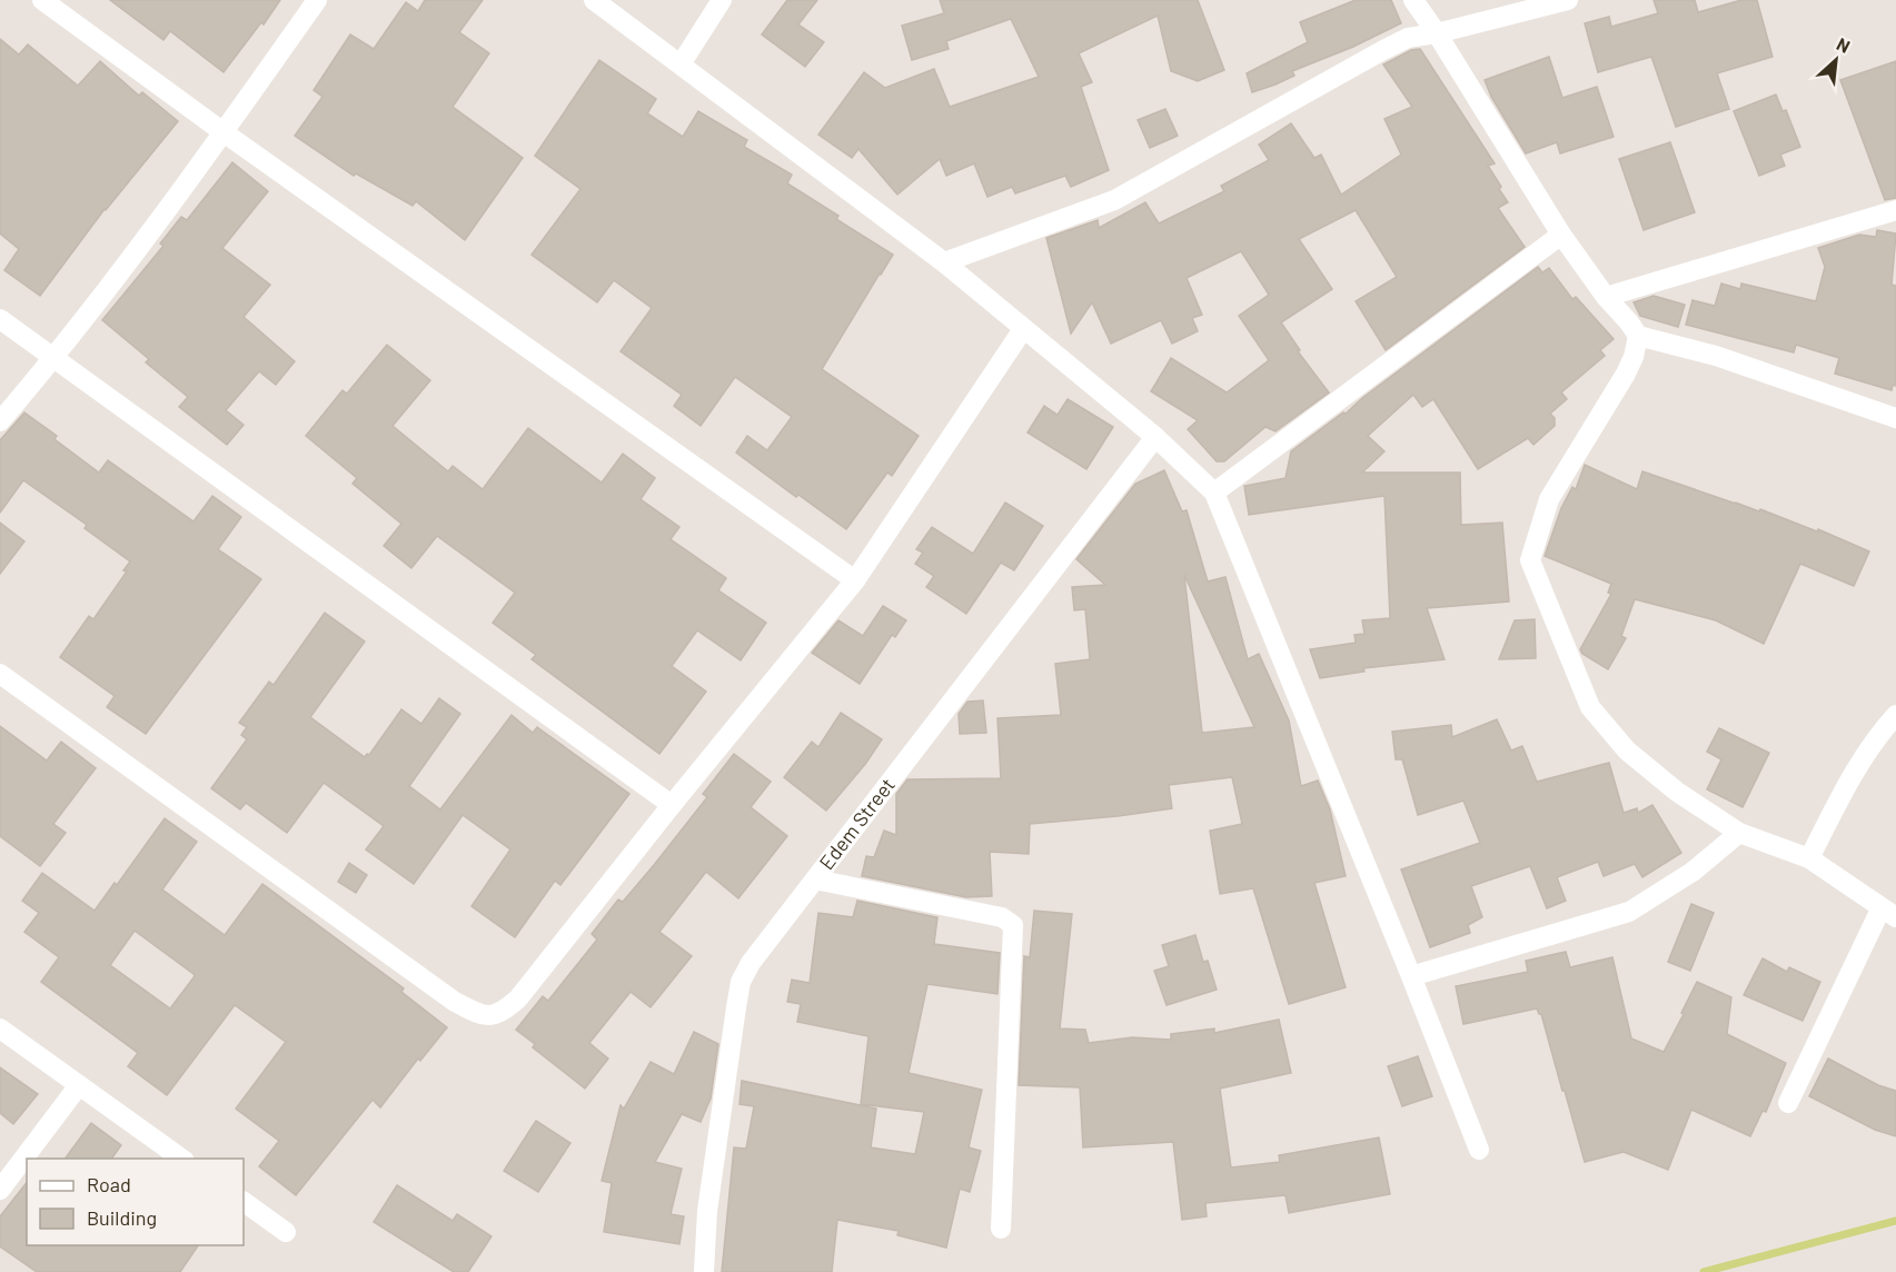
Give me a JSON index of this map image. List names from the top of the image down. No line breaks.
{"streets":{"street":["Edem Street"]},"legend":["Road","Building"],"north":"top right"}
